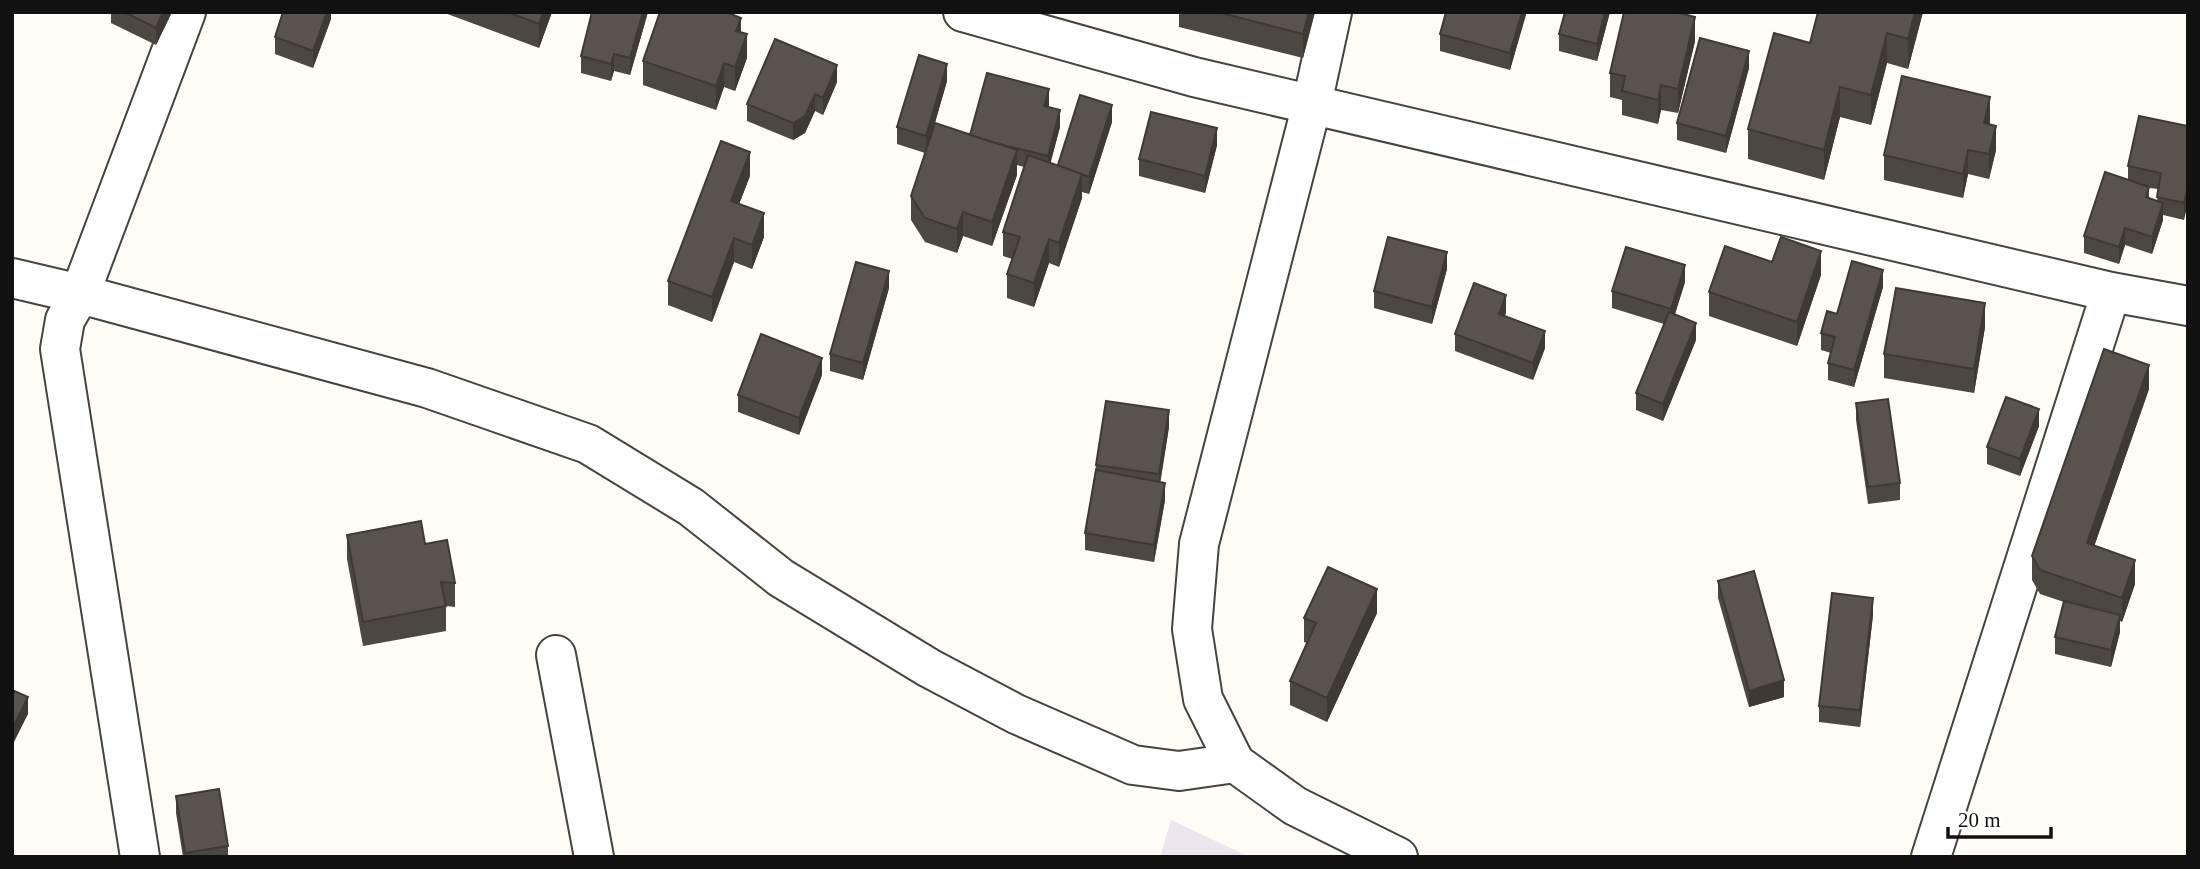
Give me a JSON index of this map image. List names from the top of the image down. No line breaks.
{"scale_bar":"20 m"}
